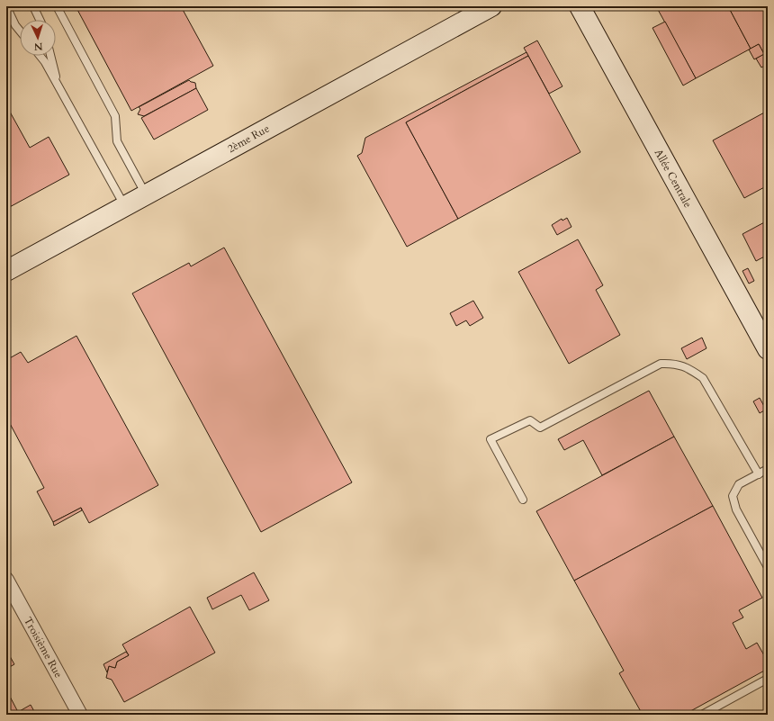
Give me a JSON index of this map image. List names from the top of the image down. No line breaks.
{"streets":{"street":["2ème Rue","Allée Centrale","Troisième Rue"]},"north":"bottom"}
